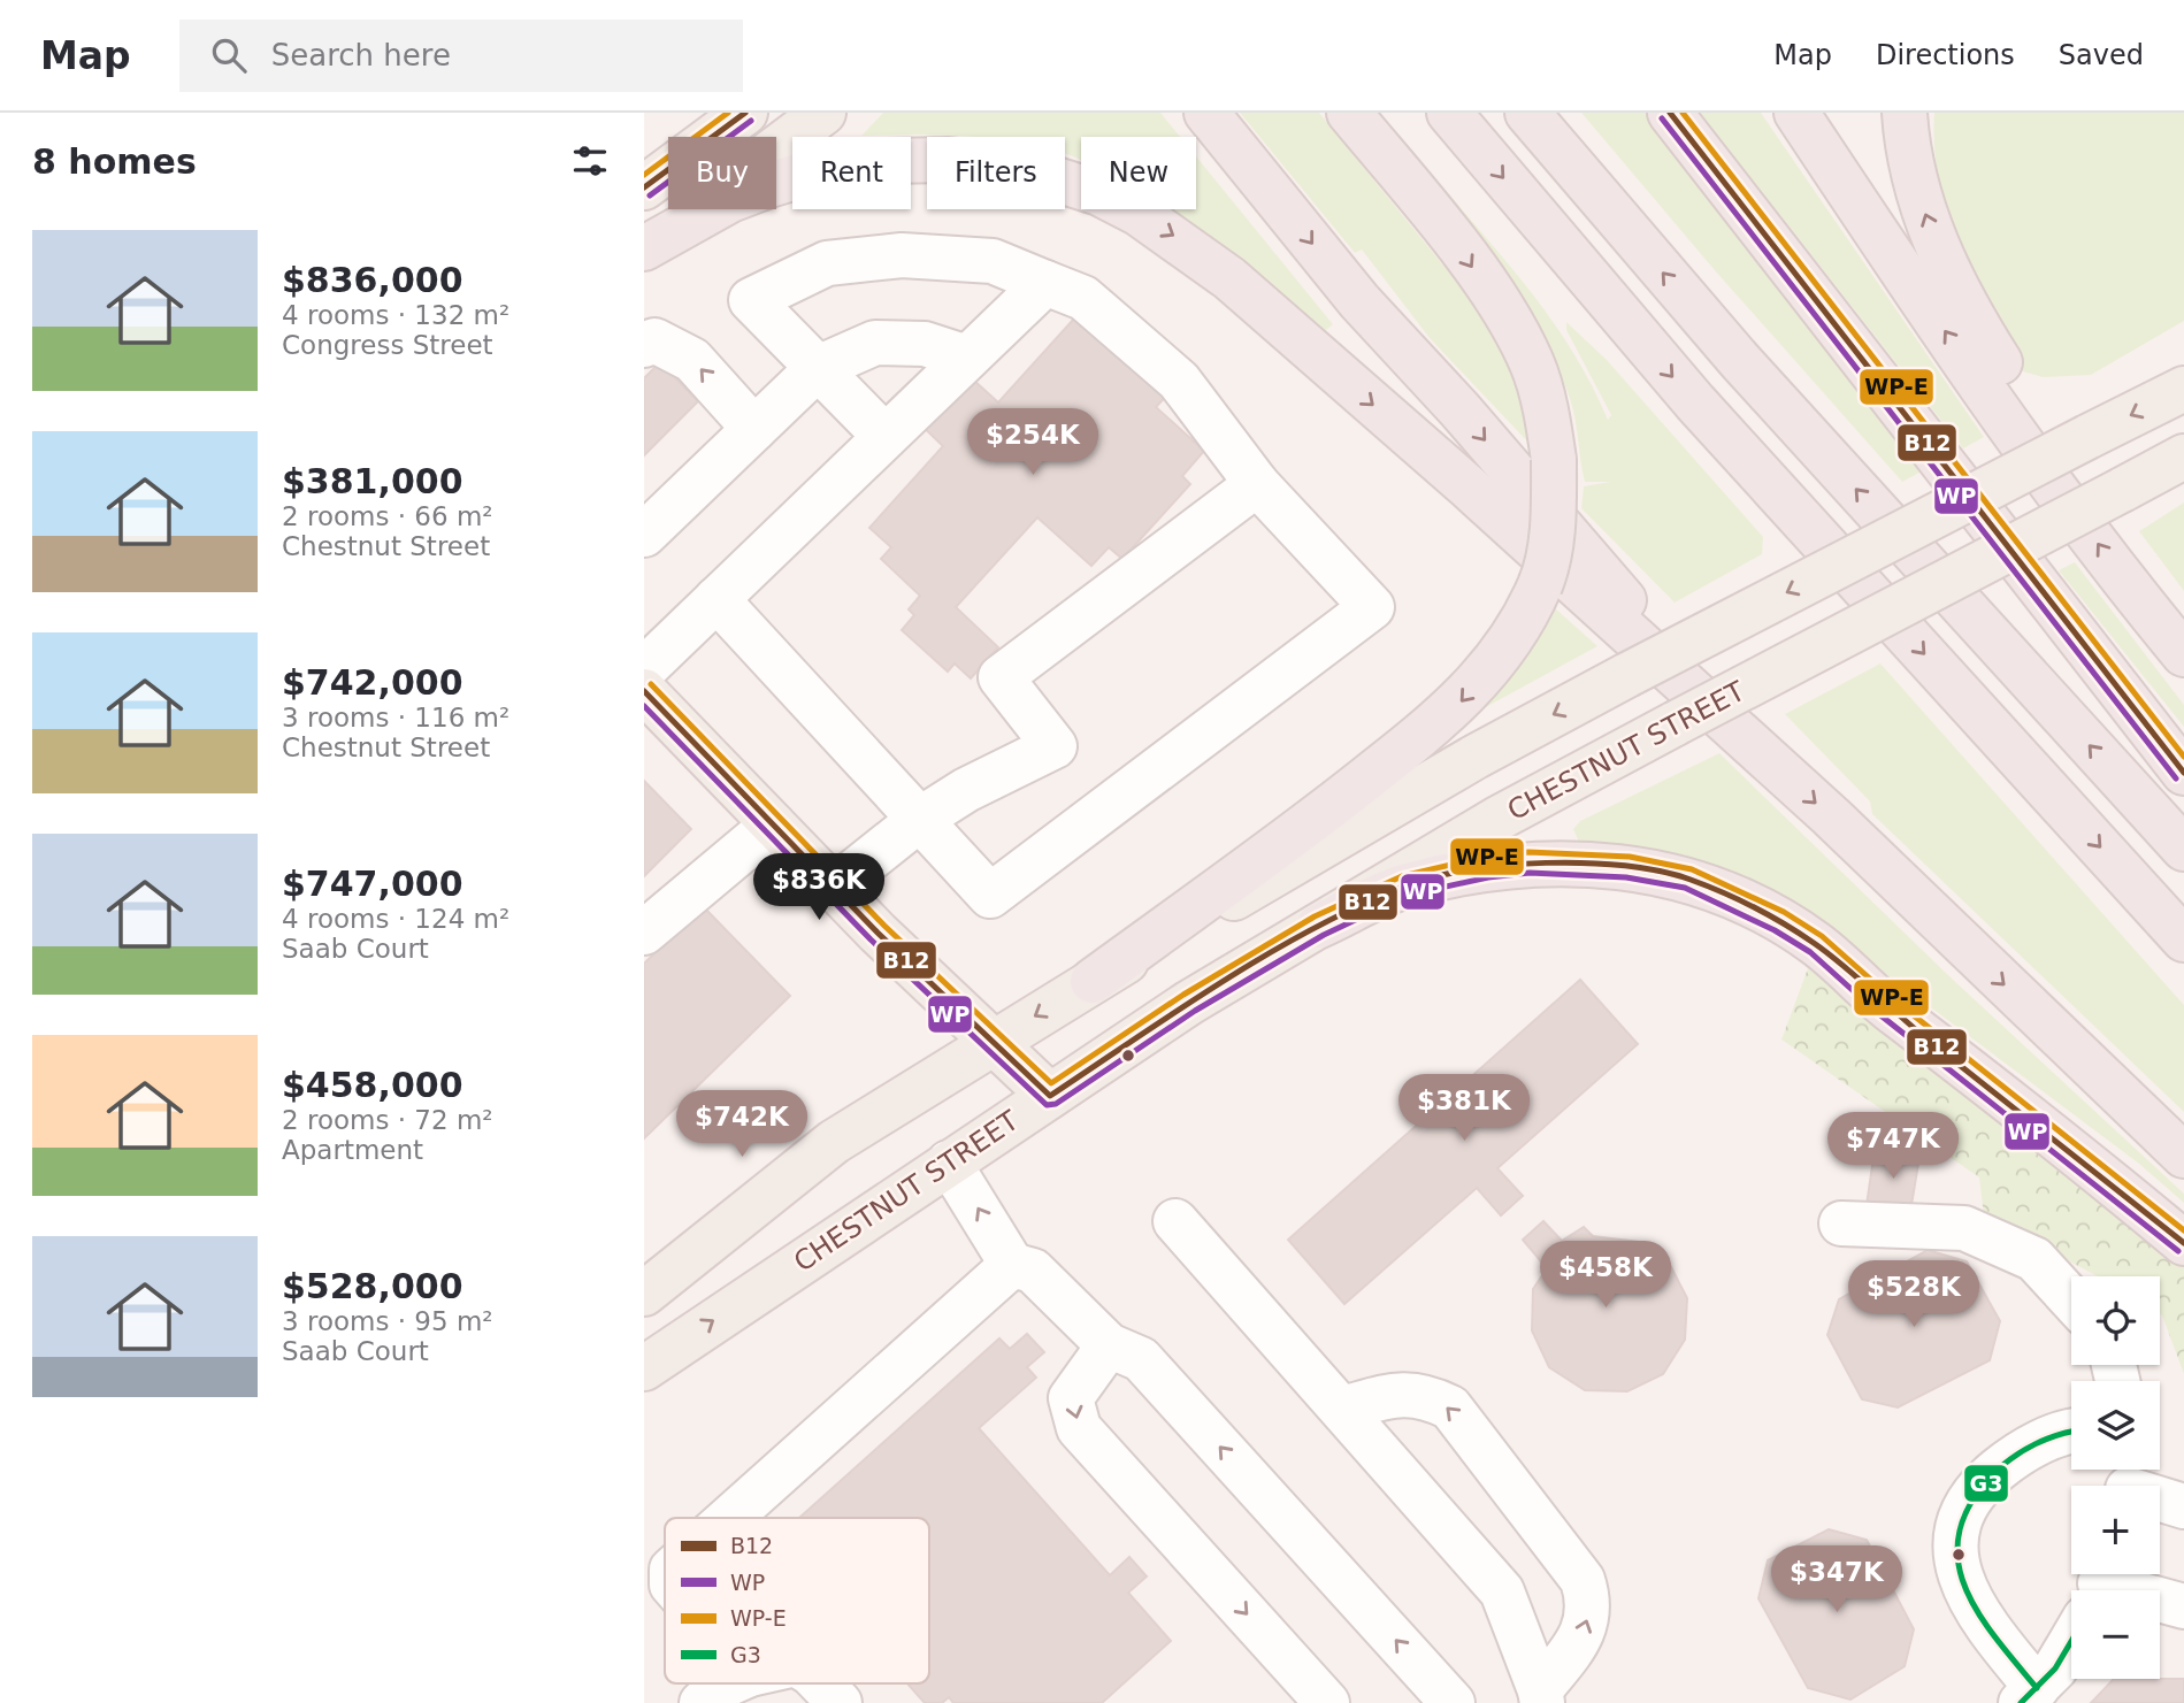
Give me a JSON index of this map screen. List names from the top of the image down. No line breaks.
{"streets":{"main road":["CHESTNUT STREET"]},"lines":["transit line B12","transit line WP-E","transit line WP","transit line G3"],"legend":["B12","WP","WP-E","G3"],"page":{"header":"Map","search":"Search here","nav":["Map","Directions","Saved"],"heading":"8 homes","chip":["Buy","Rent","Filters","New"],"list":[{"name":"$836,000","note":"4 rooms · 132 m² · Congress Street"},{"name":"$381,000","note":"2 rooms · 66 m² · Chestnut Street"},{"name":"$742,000","note":"3 rooms · 116 m² · Chestnut Street"},{"name":"$747,000","note":"4 rooms · 124 m² · Saab Court"},{"name":"$458,000","note":"2 rooms · 72 m² · Apartment"},{"name":"$528,000","note":"3 rooms · 95 m² · Saab Court"}],"price":["$254K","$836K","$381K","$742K","$747K","$458K","$528K","$347K"],"map_buttons":["+","−"]}}
